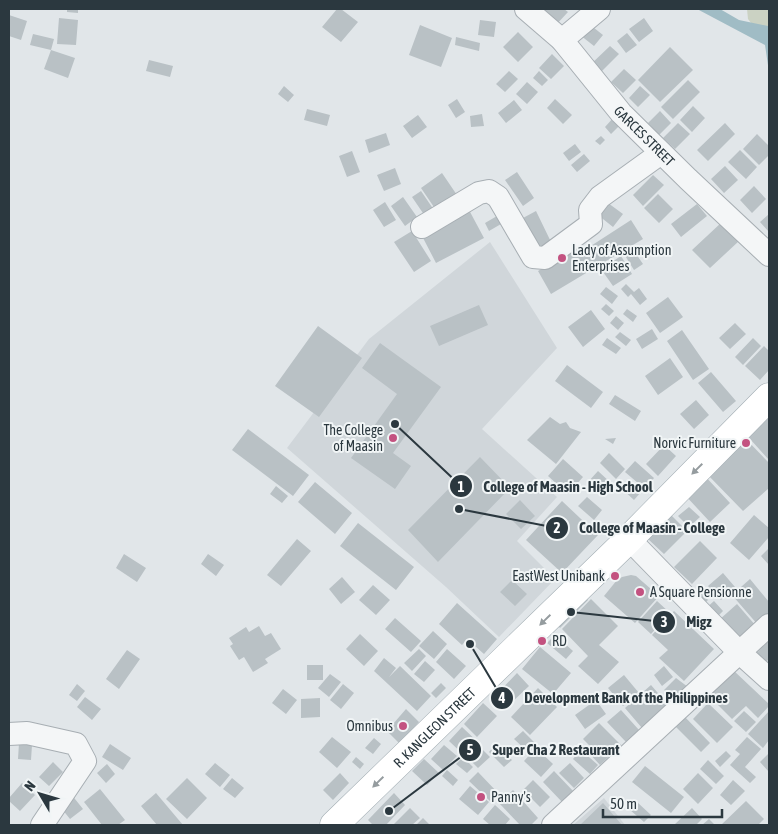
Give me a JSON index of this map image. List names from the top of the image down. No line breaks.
{"streets":{"main road":["R. KANGLEON STREET"],"street":["GARCES STREET"]},"one_way":["R. KANGLEON STREET"],"places":["Lady of Assumption Enterprises","College of Maasin - High School","The College of Maasin","Norvic Furniture","College of Maasin - College","EastWest Unibank","A Square Pensionne","Migz","RD","Development Bank of the Philippines","Omnibus","Panny's","Super Cha 2 Restaurant"],"scale_bar":"50 m","north":"top left"}
